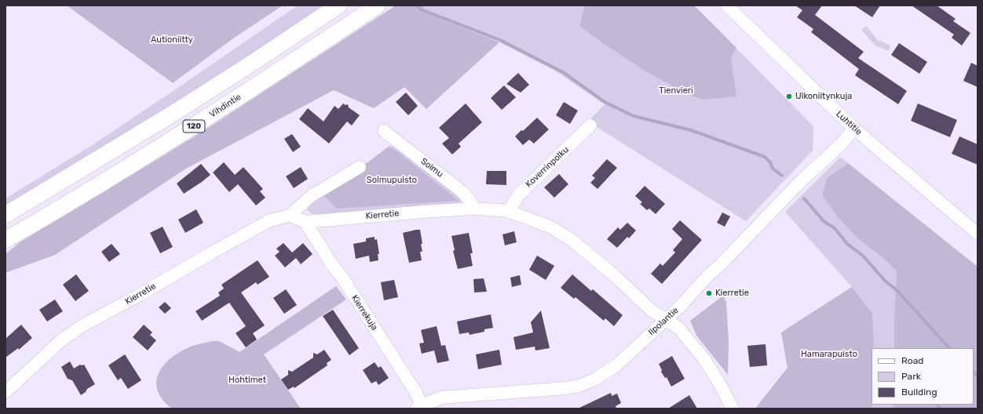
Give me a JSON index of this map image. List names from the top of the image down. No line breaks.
{"streets":{"main road":["Vihdintie","120"],"street":["Luhtitie","Koverrinpolku","Solmu","Kierretie","Kierrekuja","Ilpolantie"]},"crossings":[["Luhtitie","Ilpolantie"],["Koverrinpolku","Kierretie"],["Solmu","Kierretie"],["Kierretie","Kierrekuja"],["Kierretie","Ilpolantie"],["Kierrekuja","Ilpolantie"]],"parks":["Autioniitty","Tienvieri","Solmupuisto","Hamarapuisto","Hohtimet"],"places":["Ulkoniitynkuja","Kierretie"],"legend":["Road","Park","Building"]}
